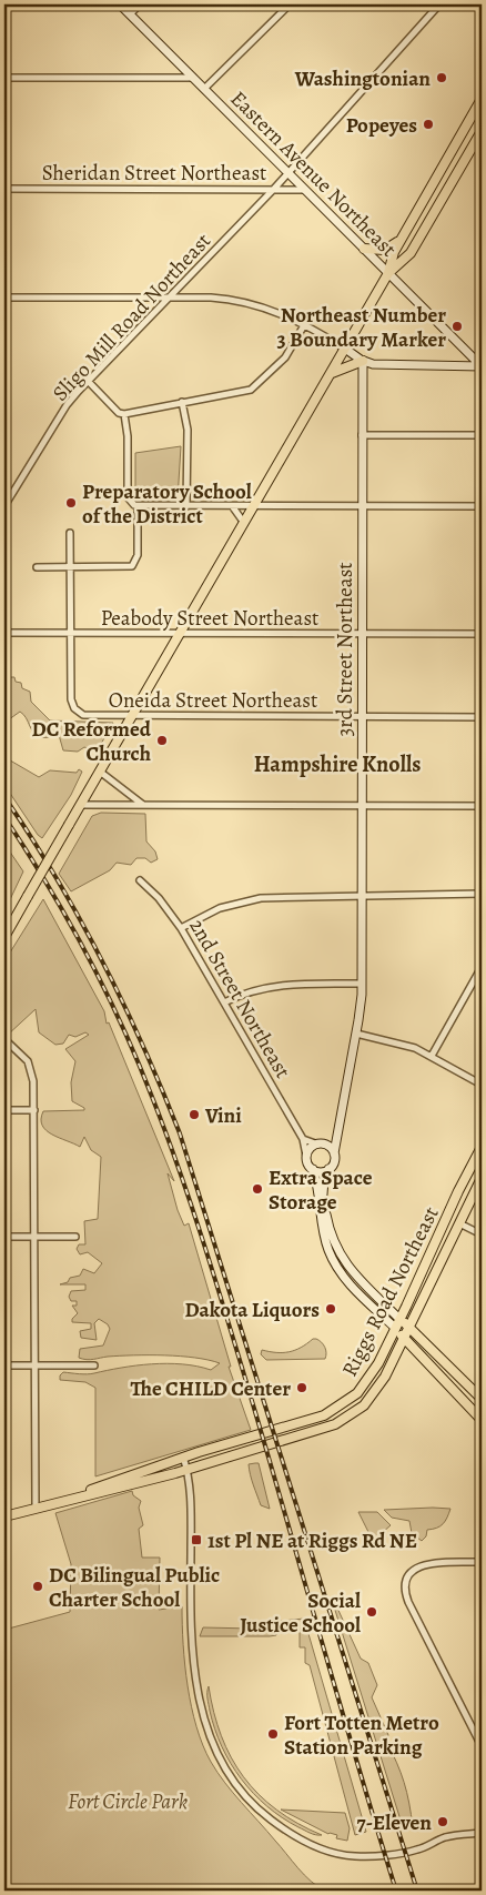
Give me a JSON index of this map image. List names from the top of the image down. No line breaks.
{"streets":{"main road":["Riggs Road Northeast"],"street":["Sheridan Street Northeast","Eastern Avenue Northeast","Sligo Mill Road Northeast","Peabody Street Northeast","3rd Street Northeast","Oneida Street Northeast","2nd Street Northeast"]},"crossings":[["Sheridan Street Northeast","Eastern Avenue Northeast"],["Sheridan Street Northeast","Sligo Mill Road Northeast"],["Eastern Avenue Northeast","Sligo Mill Road Northeast"],["Peabody Street Northeast","3rd Street Northeast"],["Peabody Street Northeast","Oneida Street Northeast"],["3rd Street Northeast","Oneida Street Northeast"],["3rd Street Northeast","2nd Street Northeast"]],"districts":["Hampshire Knolls"],"parks":["Fort Circle Park"],"places":{"other":["Washingtonian","Popeyes","Northeast Number 3 Boundary Marker","Preparatory School of the District","DC Reformed Church","Vini","Extra Space Storage","Dakota Liquors","The CHILD Center","DC Bilingual Public Charter School","Social Justice School","Fort Totten Metro Station Parking","7-Eleven"],"transit":["1st Pl NE at Riggs Rd NE"]}}
